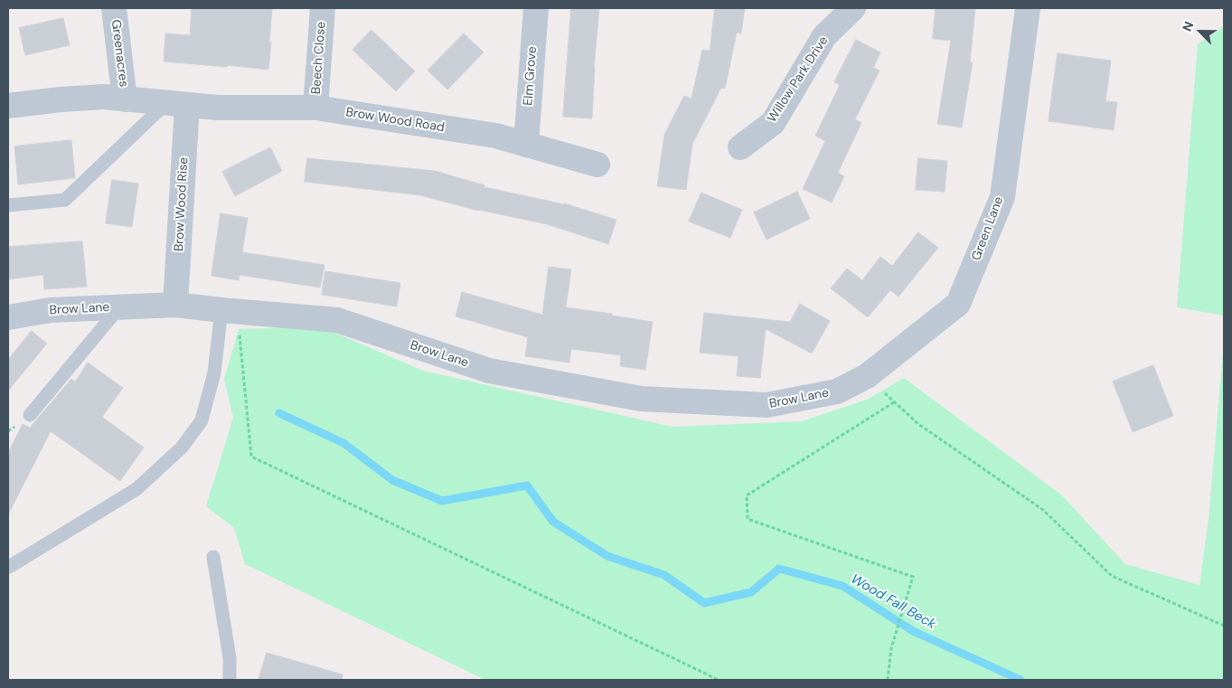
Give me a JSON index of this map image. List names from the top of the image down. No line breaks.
{"streets":{"street":["Greenacres","Beech Close","Elm Grove","Willow Park Drive","Brow Wood Road","Brow Wood Rise","Green Lane","Brow Lane"]},"crossings":[["Greenacres","Brow Wood Road"],["Beech Close","Brow Wood Road"],["Elm Grove","Brow Wood Road"],["Brow Wood Road","Brow Wood Rise"],["Brow Wood Rise","Brow Lane"],["Green Lane","Brow Lane"]],"water":["Wood Fall Beck"],"north":"top left"}
